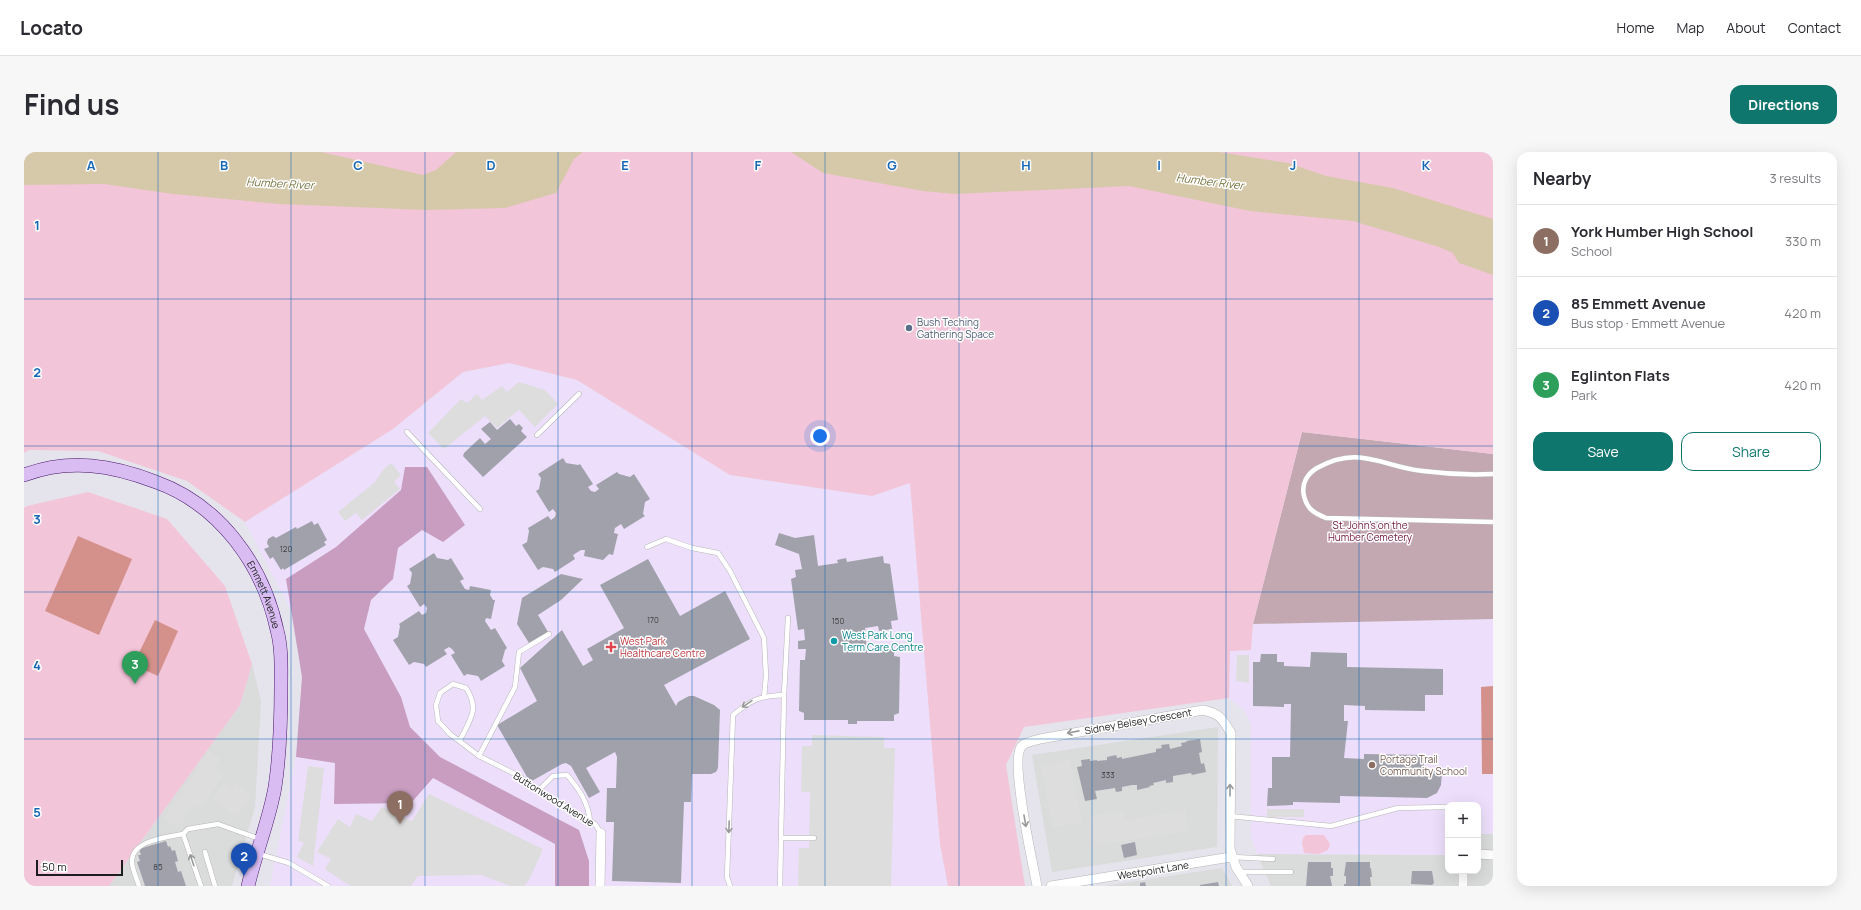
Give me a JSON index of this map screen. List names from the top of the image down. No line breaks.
{"streets":{"street":["Emmett Avenue","Sidney Belsey Crescent","Buttonwood Avenue","Westpoint Lane"]},"crossings":[["Sidney Belsey Crescent","Westpoint Lane"]],"water":["Humber River"],"parks":["St. John's on the Humber Cemetery"],"places":{"other":["Bush Teching Gathering Space","West Park Long Term Care Centre","Portage Trail Community School"],"health":["West Park Healthcare Centre"]},"house_numbers":["120","170","150","333","85"],"scale_bar":"50 m","page":{"header":"Locato","nav":["Home","Map","About","Contact"],"title":"Find us","buttons":["Directions",["Save","Share"]],"heading":["Nearby","3 results"],"list":[{"mark":"1","name":"York Humber High School","note":"School","value":"330 m"},{"mark":"2","name":"85 Emmett Avenue","note":"Bus stop · Emmett Avenue","value":"420 m"},{"mark":"3","name":"Eglinton Flats","note":"Park","value":"420 m"}],"pins":["3","1","2"],"map_buttons":["+","−"],"scale":"50 m"},"grid":{"columns":["A","B","C","D","E","F","G","H","I","J","K"],"rows":["1","2","3","4","5"]}}
